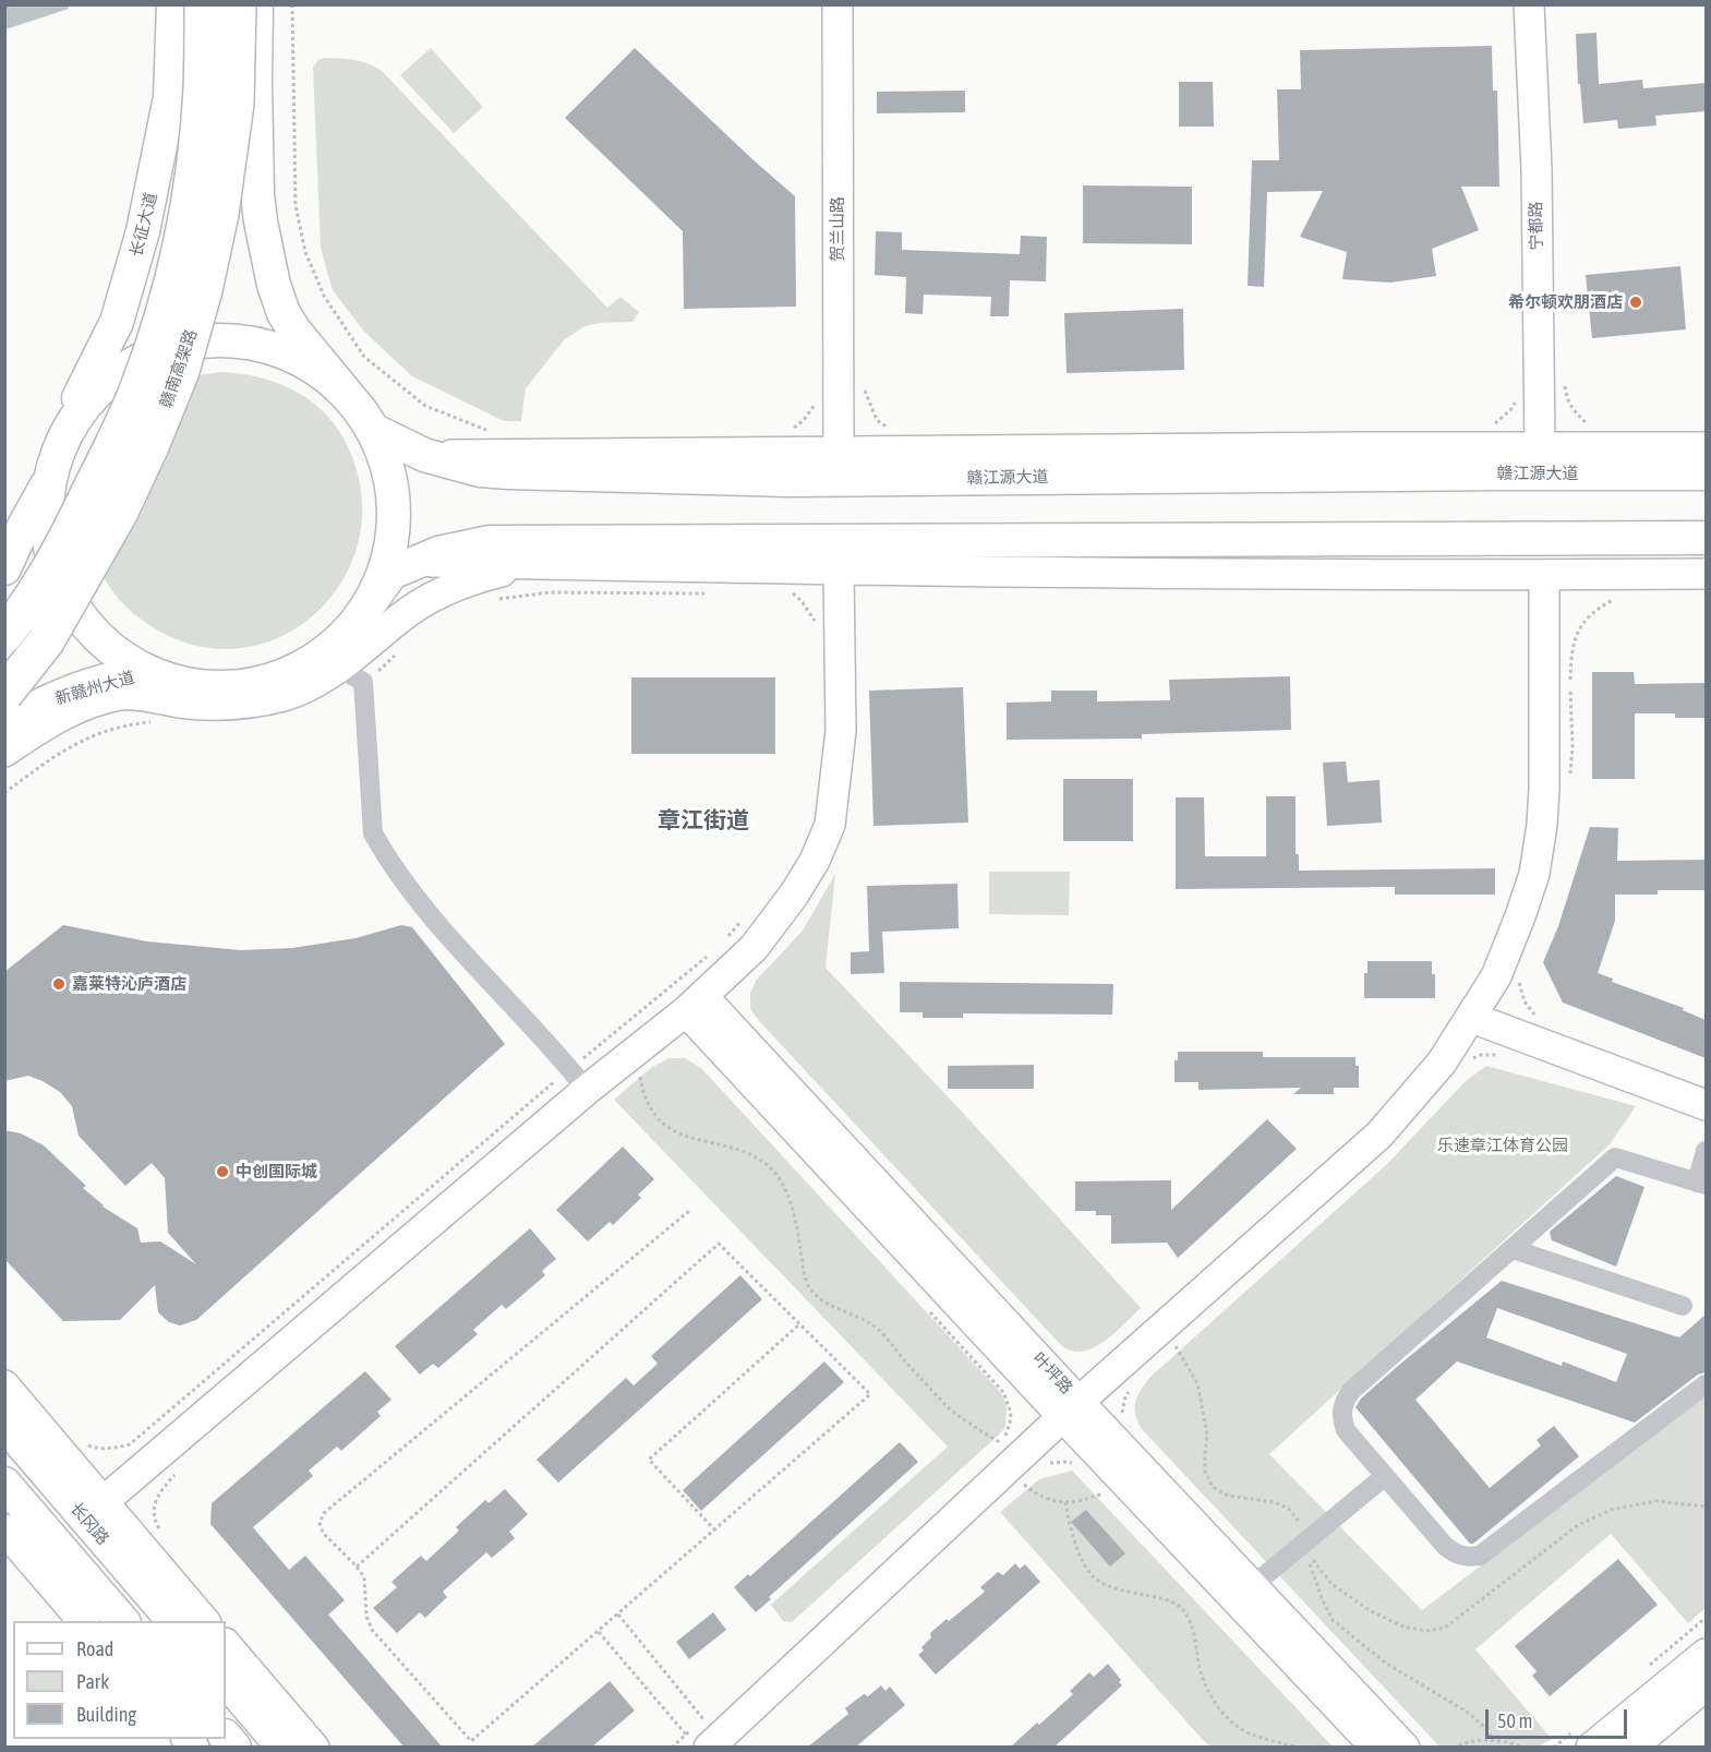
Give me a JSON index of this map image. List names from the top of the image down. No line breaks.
{"streets":{"highway":["赣南高架路"],"main road":["长征大道","赣江源大道","新赣州大道","长冈路"],"street":["宁都路","贺兰山路","叶坪路"]},"districts":["章江街道"],"parks":["乐速章江体育公园"],"places":["希尔顿欢朋酒店","嘉莱特沁庐酒店","中创国际城"],"legend":["Road","Park","Building"],"scale_bar":"50 m"}
